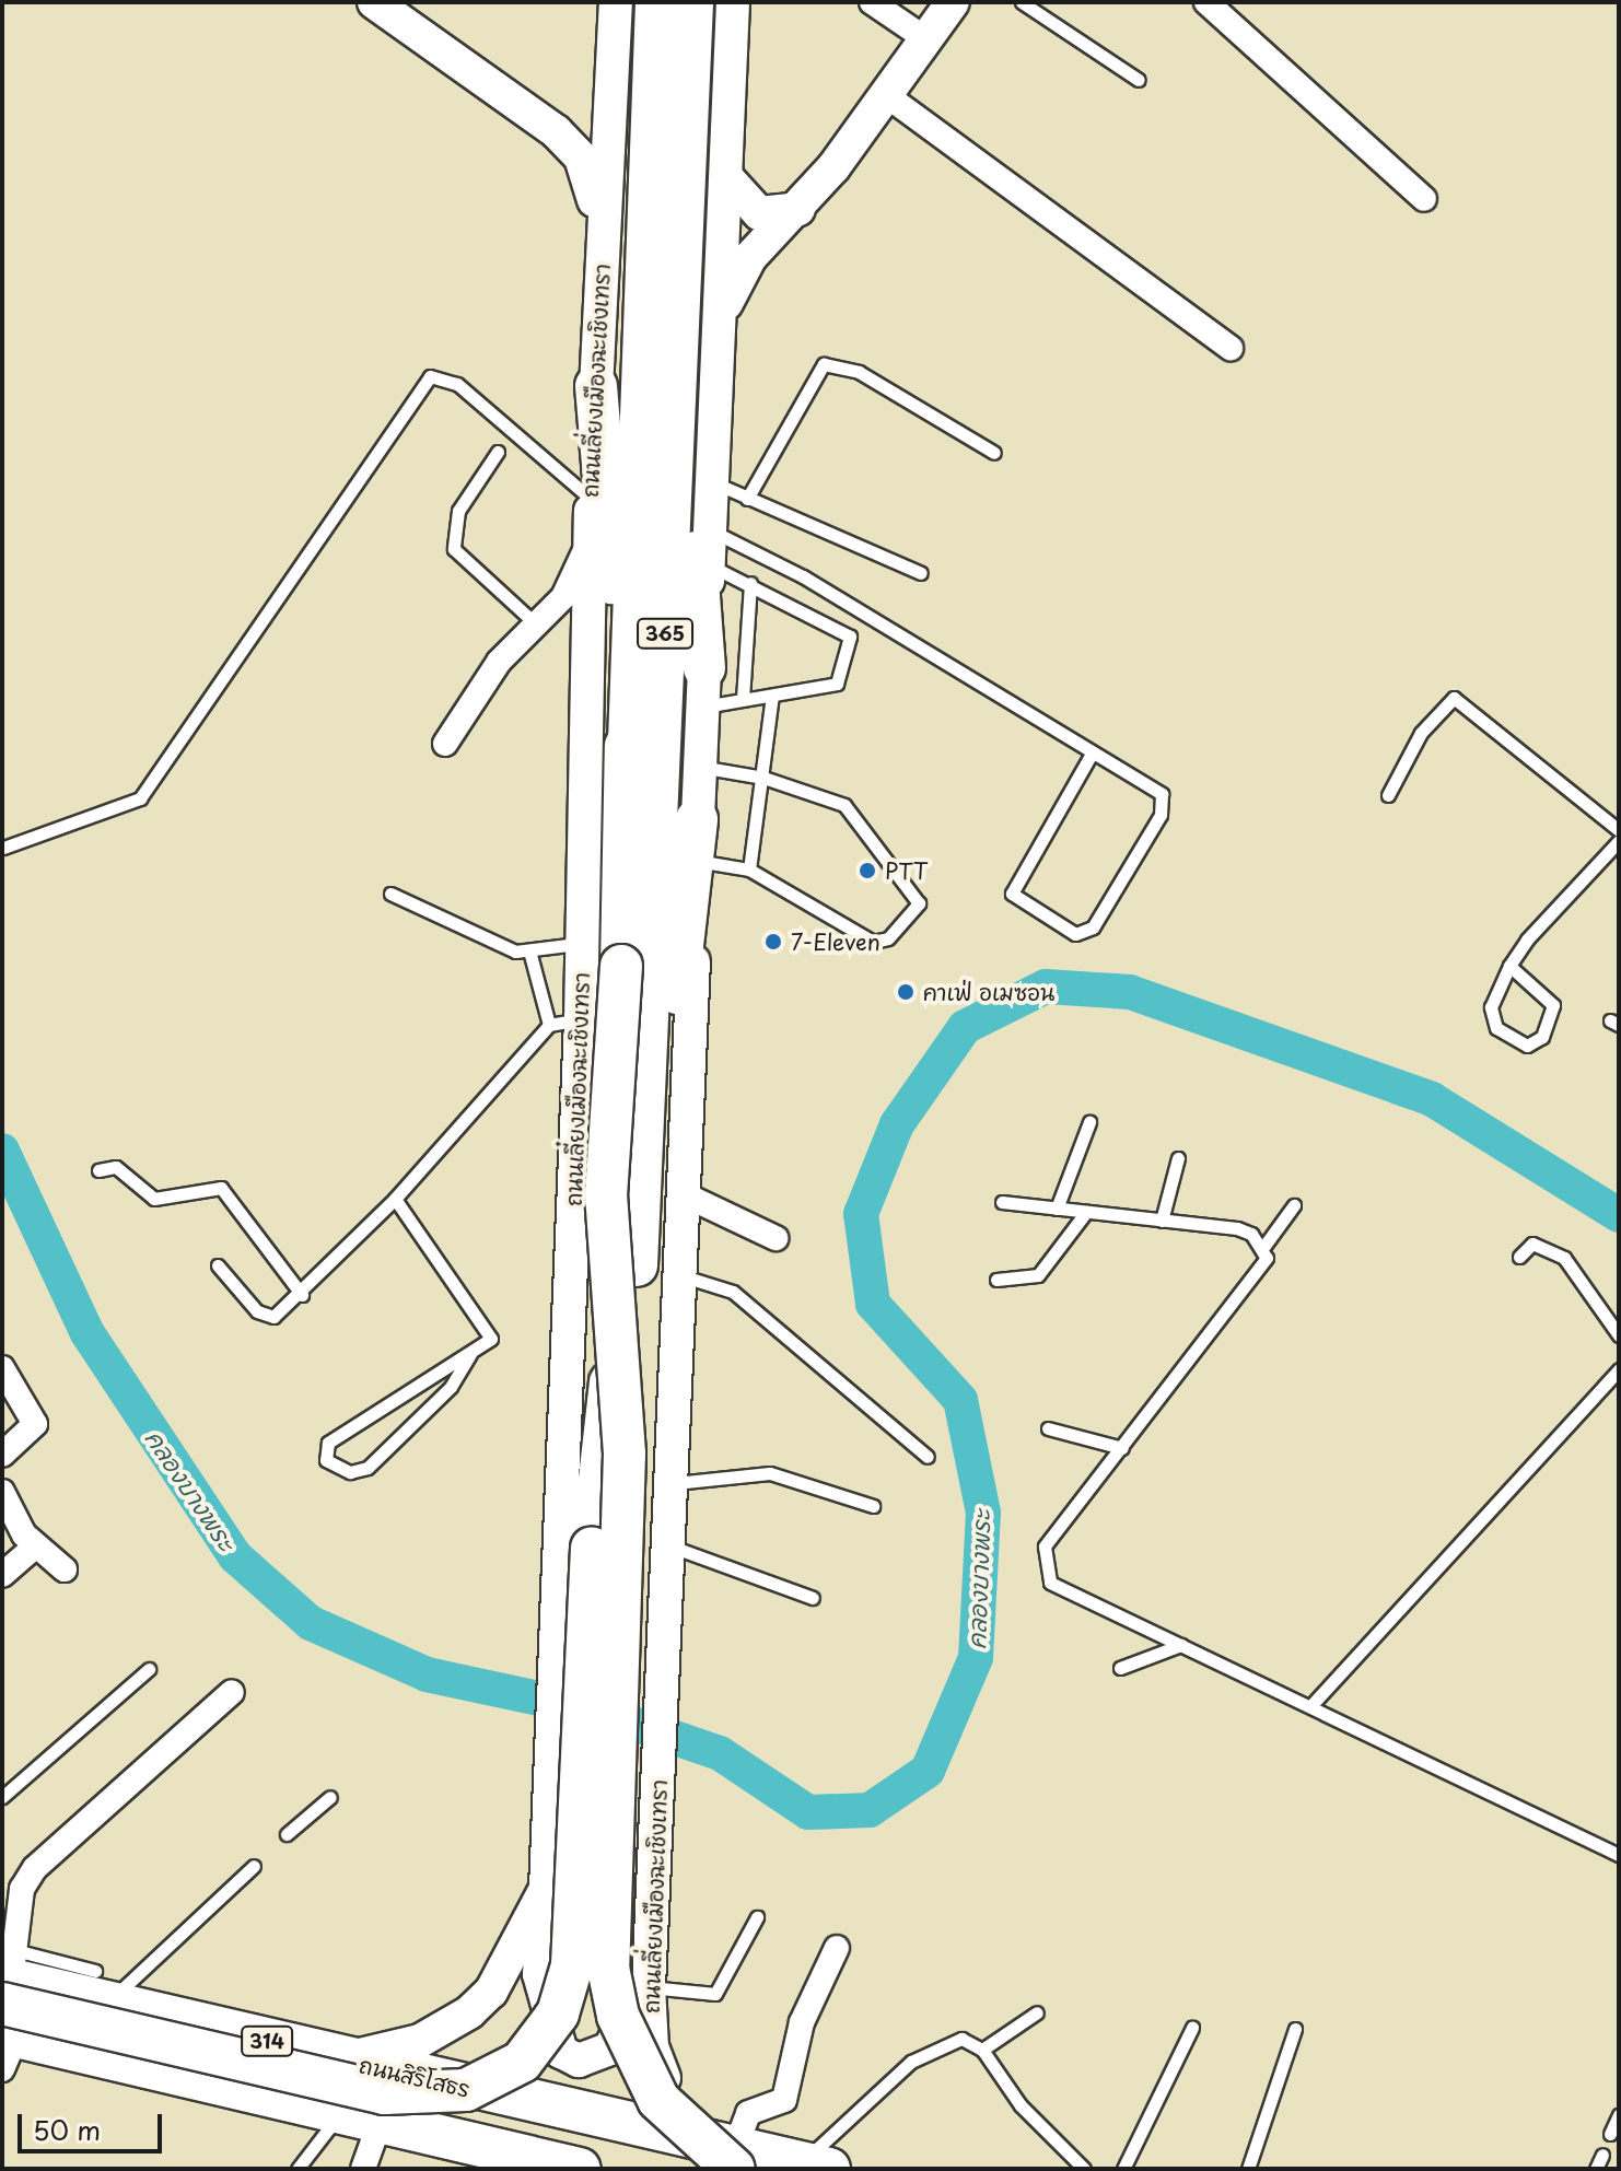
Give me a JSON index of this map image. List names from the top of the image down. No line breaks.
{"streets":{"highway":["ถนนเลี่ยงเมืองฉะเชิงเทรา","365","314","ถนนสิริโสธร"]},"crossings":[["ถนนเลี่ยงเมืองฉะเชิงเทรา","365"],["ถนนเลี่ยงเมืองฉะเชิงเทรา","ถนนสิริโสธร"]],"water":["คลองบางพระ"],"places":["PTT","7-Eleven","คาเฟ่ อเมซอน"],"scale_bar":"50 m"}
